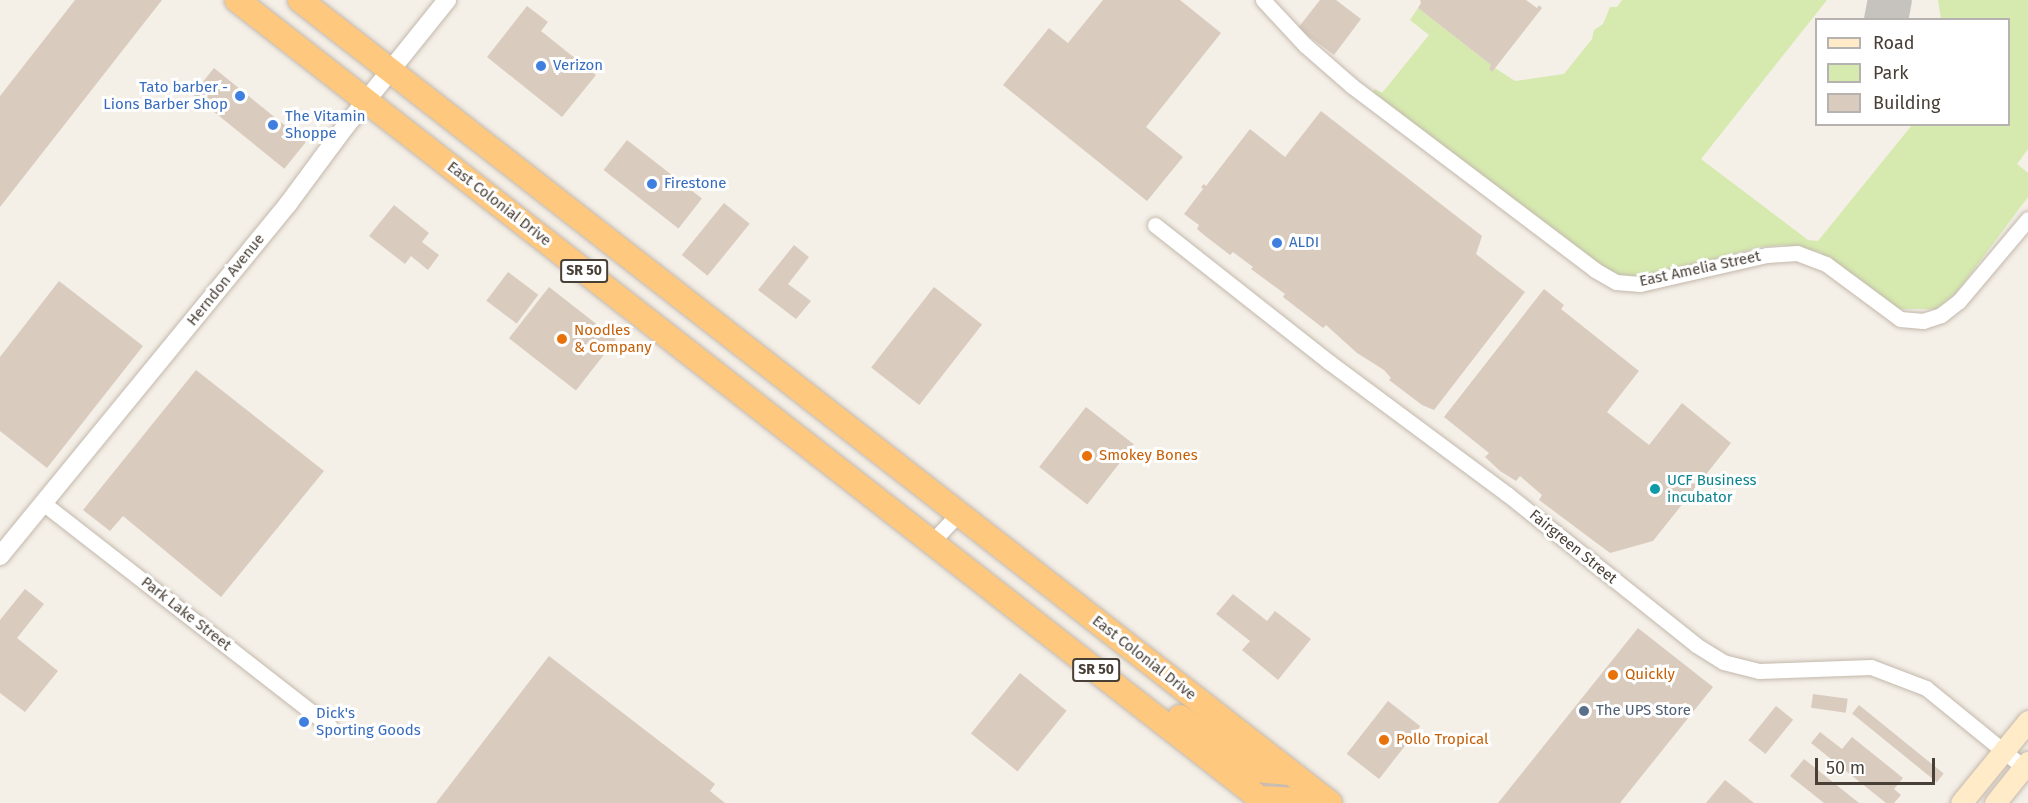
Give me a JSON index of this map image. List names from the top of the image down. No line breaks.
{"streets":{"highway":["East Colonial Drive","SR 50"],"street":["East Amelia Street","Herndon Avenue","Fairgreen Street","Park Lake Street"]},"crossings":[["East Colonial Drive","Herndon Avenue"],["Herndon Avenue","Park Lake Street"]],"places":["Verizon","Tato barber - Lions Barber Shop","The Vitamin Shoppe","Firestone","ALDI","Noodles & Company","Smokey Bones","UCF Business incubator","Quickly","The UPS Store","Dick's Sporting Goods","Pollo Tropical"],"legend":["Road","Park","Building"],"scale_bar":"50 m"}
